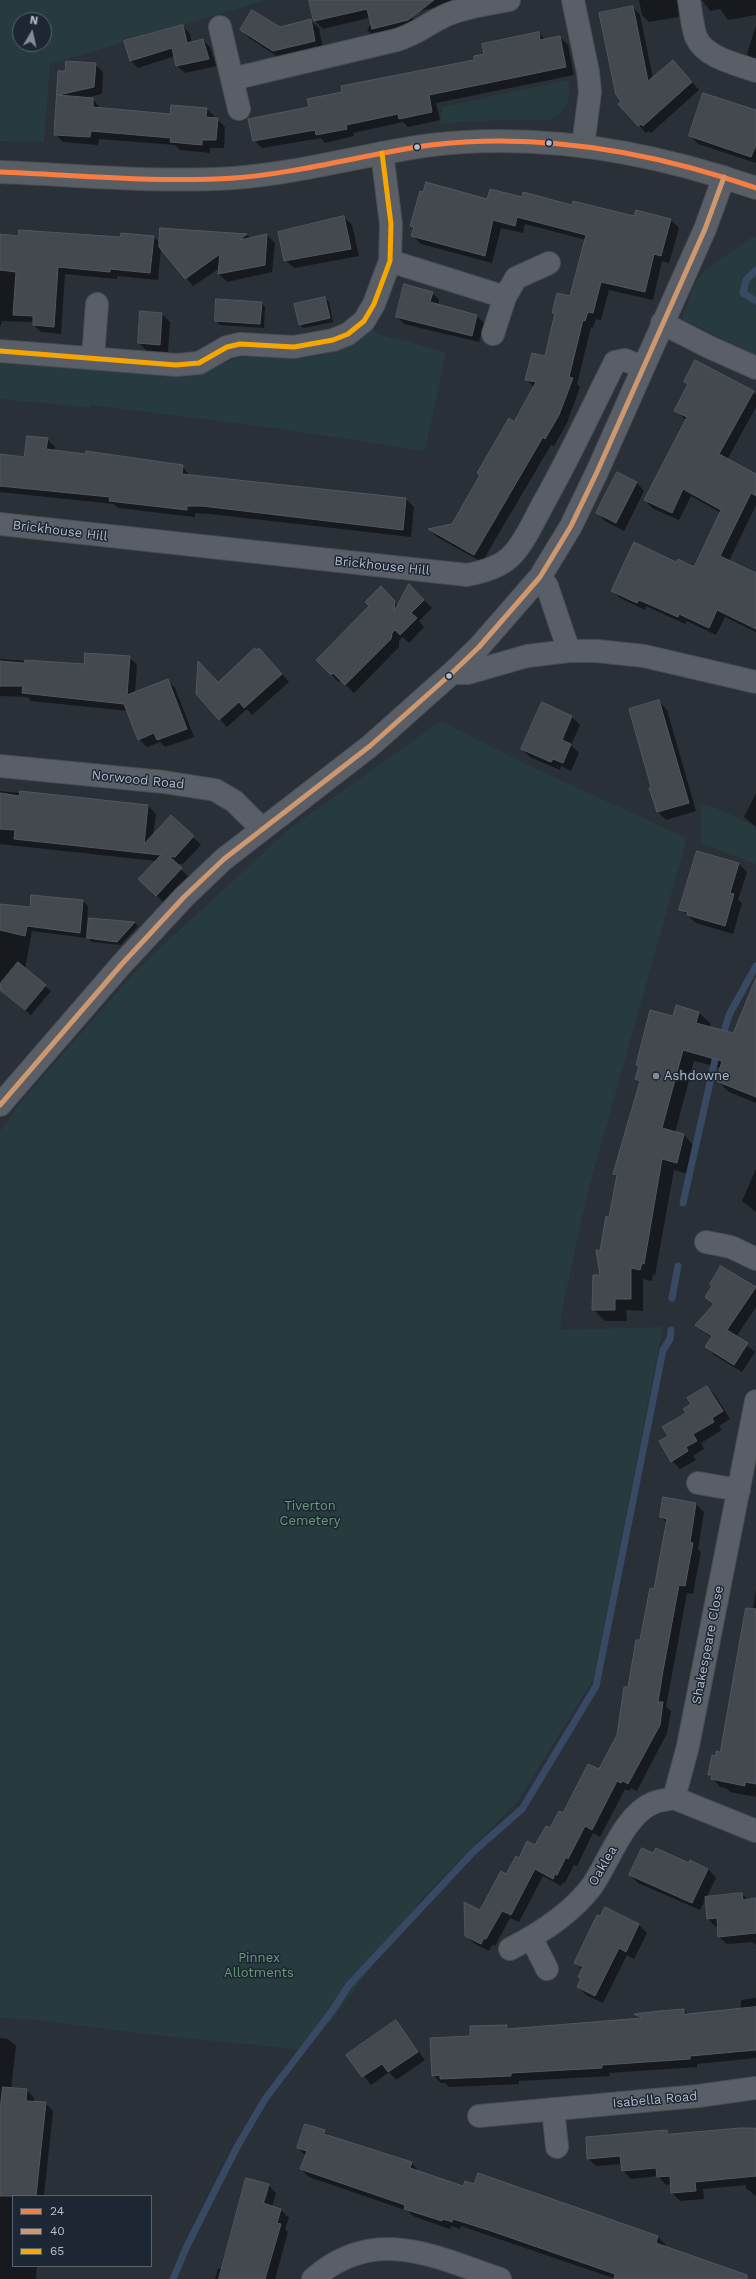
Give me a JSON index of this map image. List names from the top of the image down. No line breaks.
{"streets":{"street":["Brickhouse Hill","Norwood Road","Shakespeare Close","Oaklea","Isabella Road"]},"crossings":[["Shakespeare Close","Oaklea"]],"parks":["Tiverton Cemetery","Pinnex Allotments"],"places":["Ashdowne"],"lines":["transit line 24","transit line 65","transit line 40"],"legend":["24","40","65"],"north":"top"}
